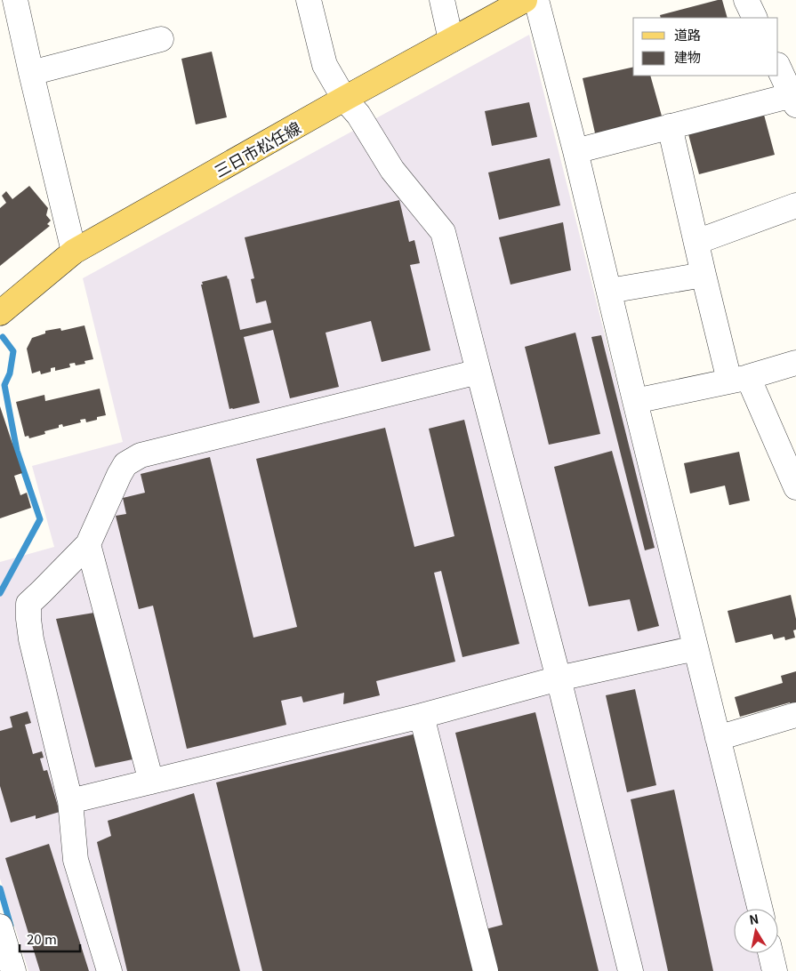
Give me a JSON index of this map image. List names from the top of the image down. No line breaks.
{"streets":{"main road":["三日市松任線"]},"legend":["道路","建物"],"scale_bar":"20 m","north":"top"}
